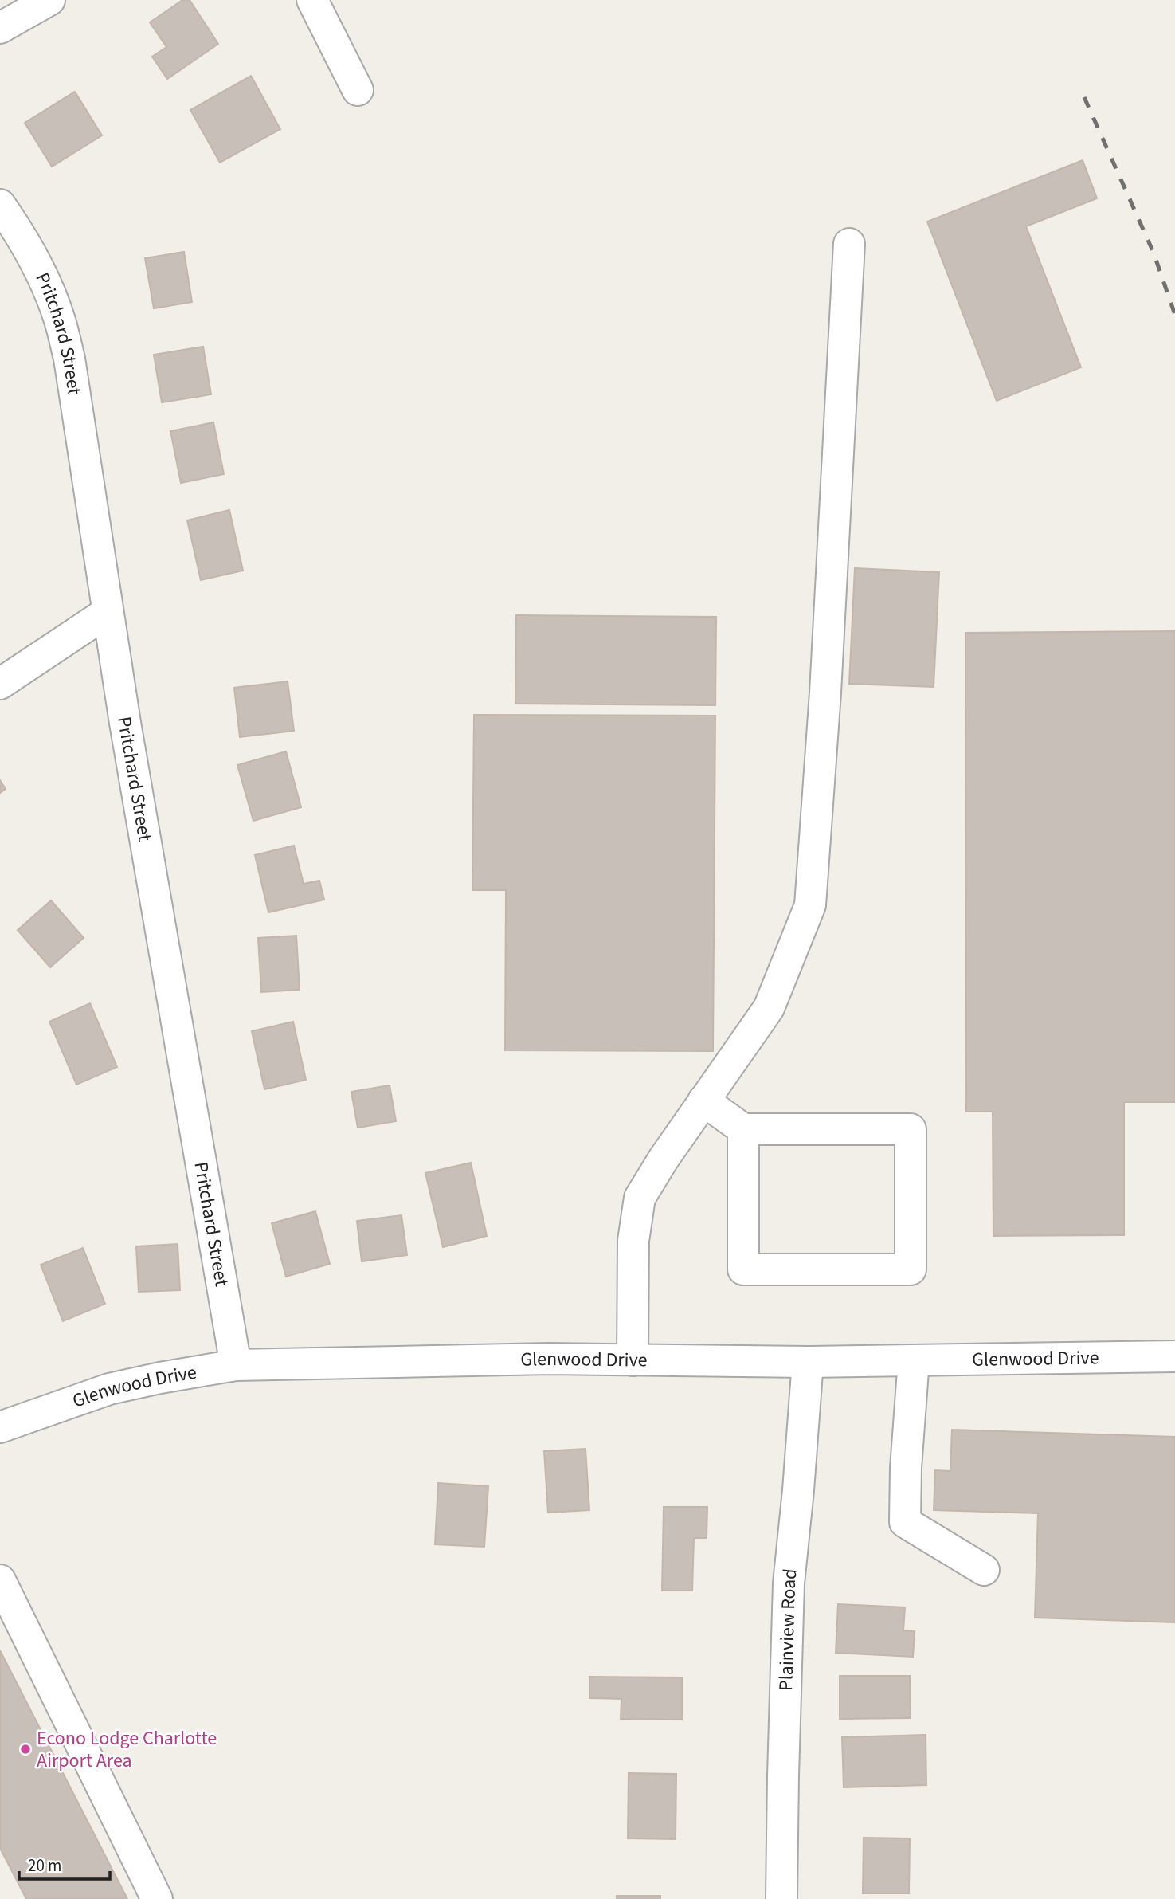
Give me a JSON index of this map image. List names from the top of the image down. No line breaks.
{"streets":{"street":["Pritchard Street","Glenwood Drive","Plainview Road"]},"crossings":[["Pritchard Street","Glenwood Drive"],["Glenwood Drive","Plainview Road"]],"places":["Econo Lodge Charlotte Airport Area"],"scale_bar":"20 m"}
